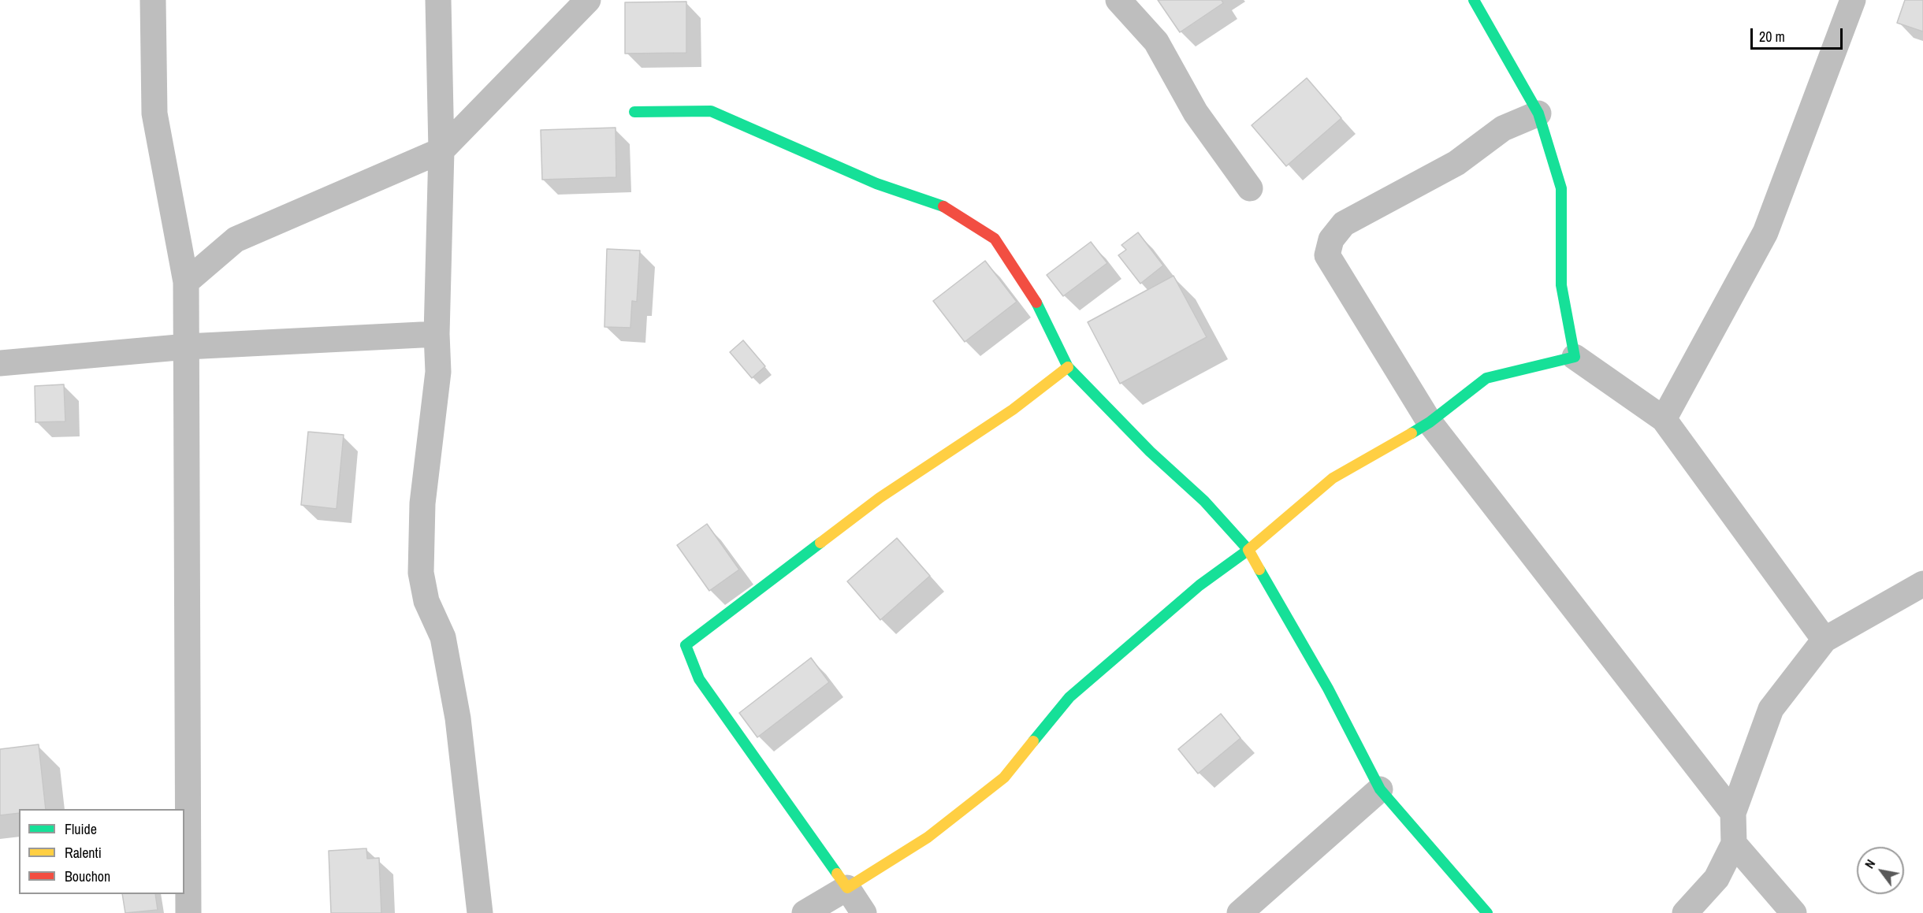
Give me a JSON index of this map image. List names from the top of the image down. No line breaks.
{"legend":["Fluide","Ralenti","Bouchon"],"scale_bar":"20 m","north":"top left"}
